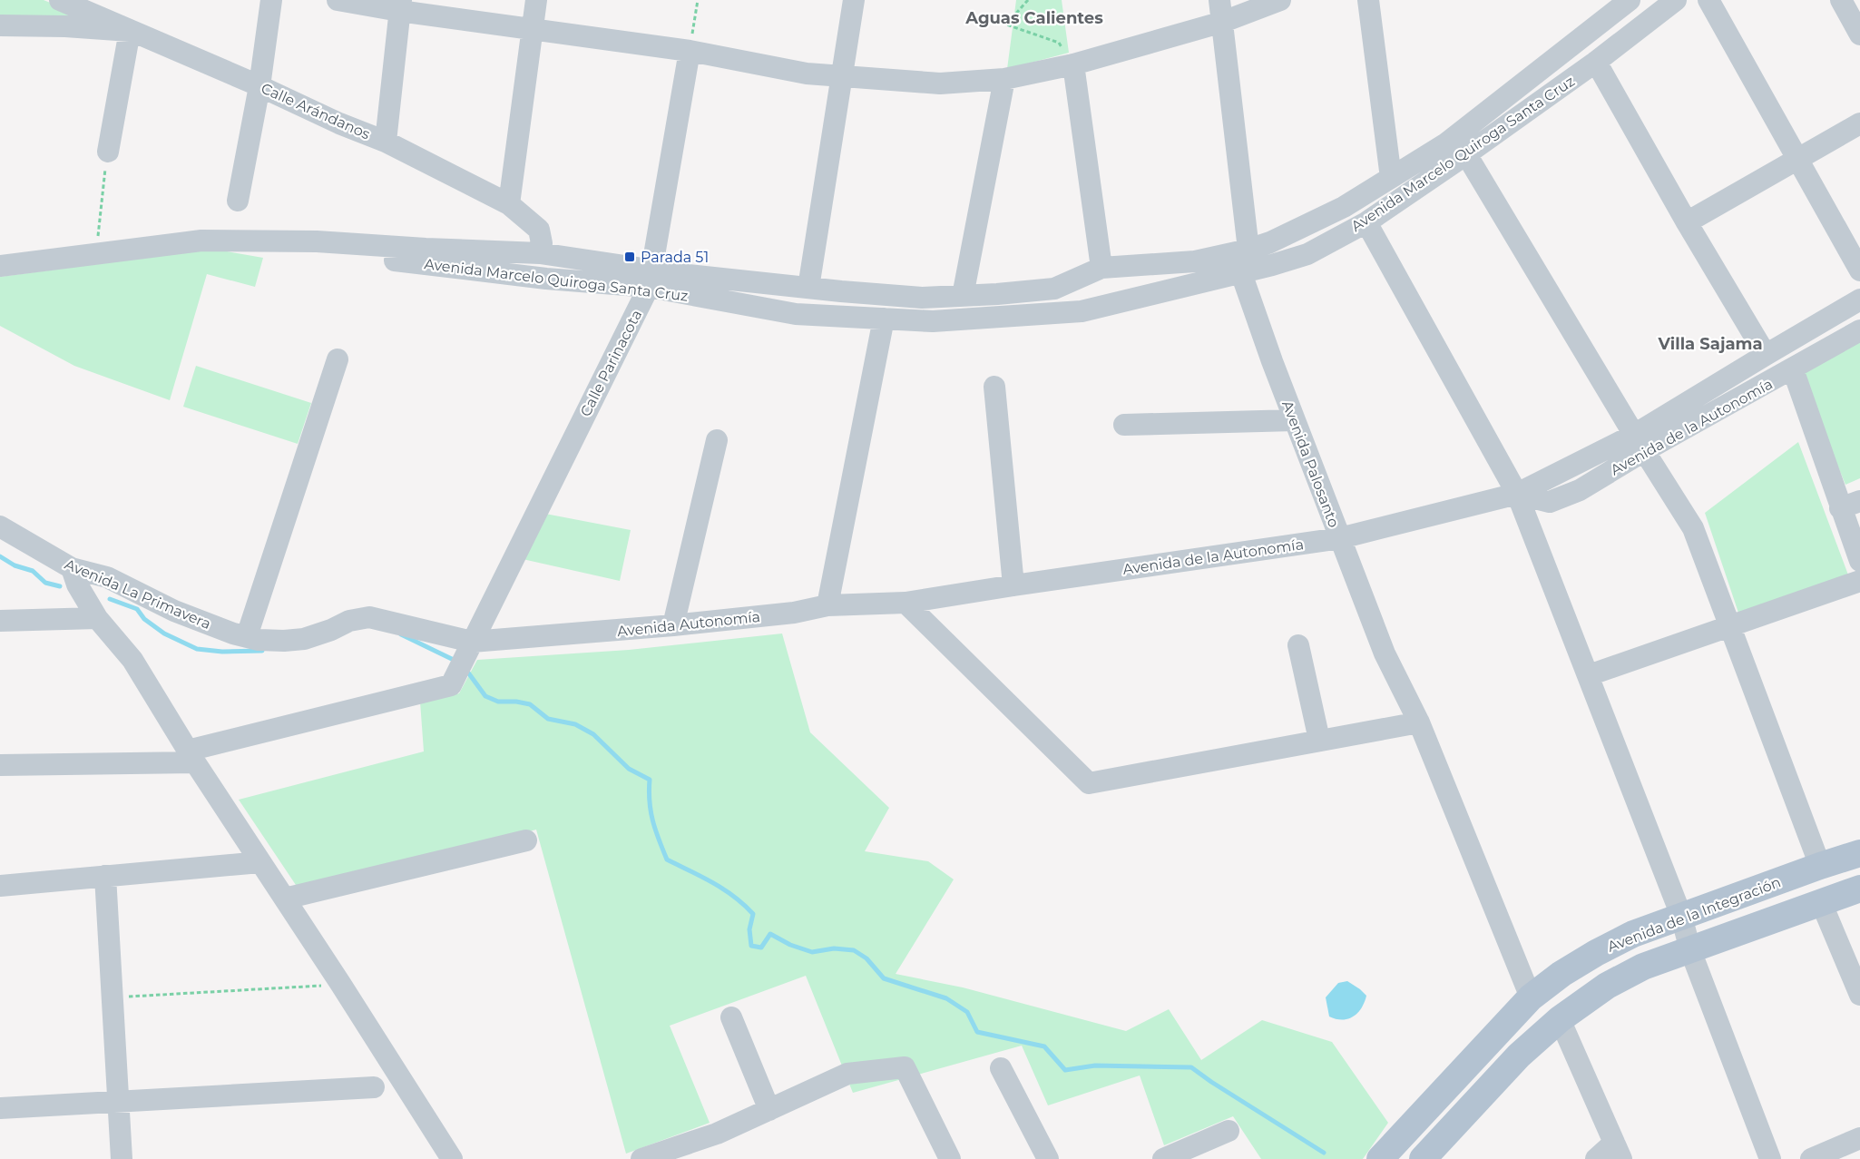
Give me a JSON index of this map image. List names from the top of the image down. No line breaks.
{"streets":{"main road":["Avenida de la Integración"],"street":["Calle Arándanos","Avenida Marcelo Quiroga Santa Cruz","Calle Parinacota","Avenida de la Autonomía","Avenida Palosanto","Avenida La Primavera","Avenida Autonomía"]},"crossings":[["Calle Arándanos","Avenida Marcelo Quiroga Santa Cruz"],["Avenida Marcelo Quiroga Santa Cruz","Calle Parinacota"],["Avenida Marcelo Quiroga Santa Cruz","Avenida Palosanto"],["Calle Parinacota","Avenida La Primavera"],["Calle Parinacota","Avenida Autonomía"],["Avenida de la Autonomía","Avenida Palosanto"],["Avenida de la Autonomía","Avenida Autonomía"],["Avenida Palosanto","Avenida de la Integración"],["Avenida La Primavera","Avenida Autonomía"]],"districts":["Aguas Calientes","Villa Sajama"],"places":{"transit":["Parada 51"]}}
